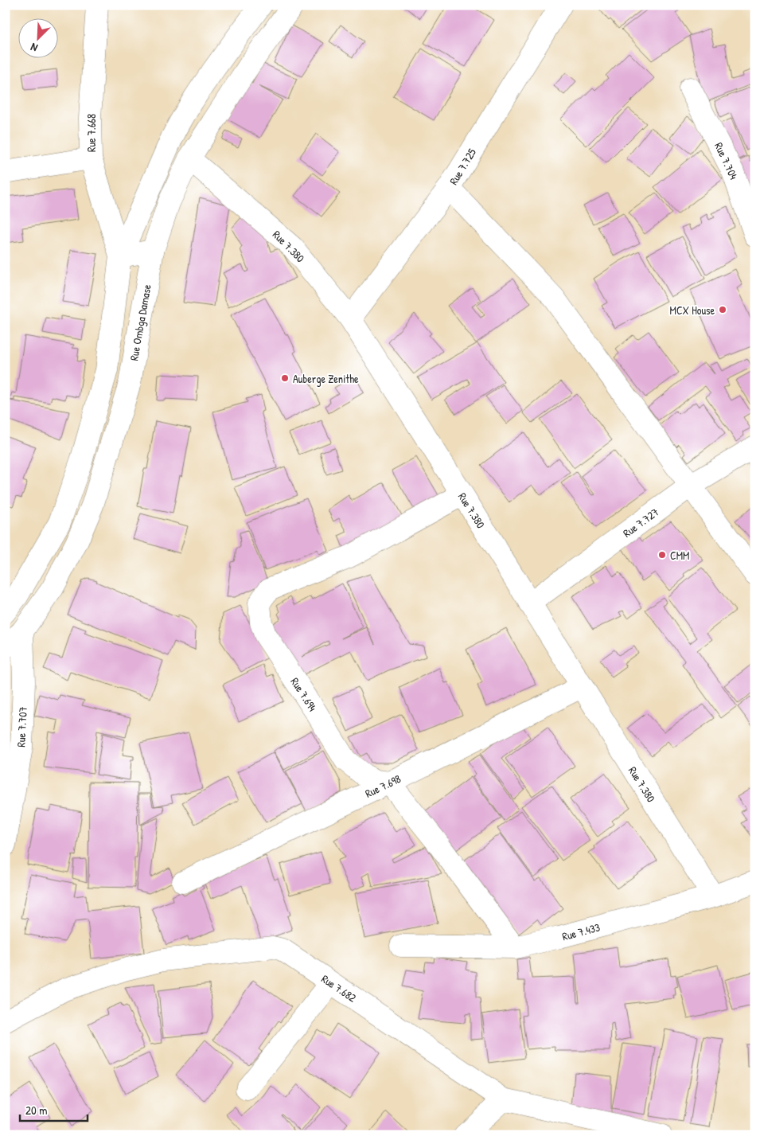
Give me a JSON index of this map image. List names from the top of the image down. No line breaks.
{"streets":{"street":["Rue 7.668","Rue 7.704","Rue 7.725","Rue 7.380","Rue Ombga Damase","Rue 7.727","Rue 7.694","Rue 7.707","Rue 7.698","Rue 7.433","Rue 7.682"]},"crossings":[["Rue 7.725","Rue 7.380"],["Rue 7.380","Rue Ombga Damase"],["Rue 7.380","Rue 7.727"],["Rue 7.380","Rue 7.694"],["Rue 7.380","Rue 7.698"],["Rue 7.380","Rue 7.433"],["Rue Ombga Damase","Rue 7.707"],["Rue 7.694","Rue 7.698"]],"places":["MCX House","Auberge Zenithe","CMM"],"scale_bar":"20 m","north":"bottom left"}
